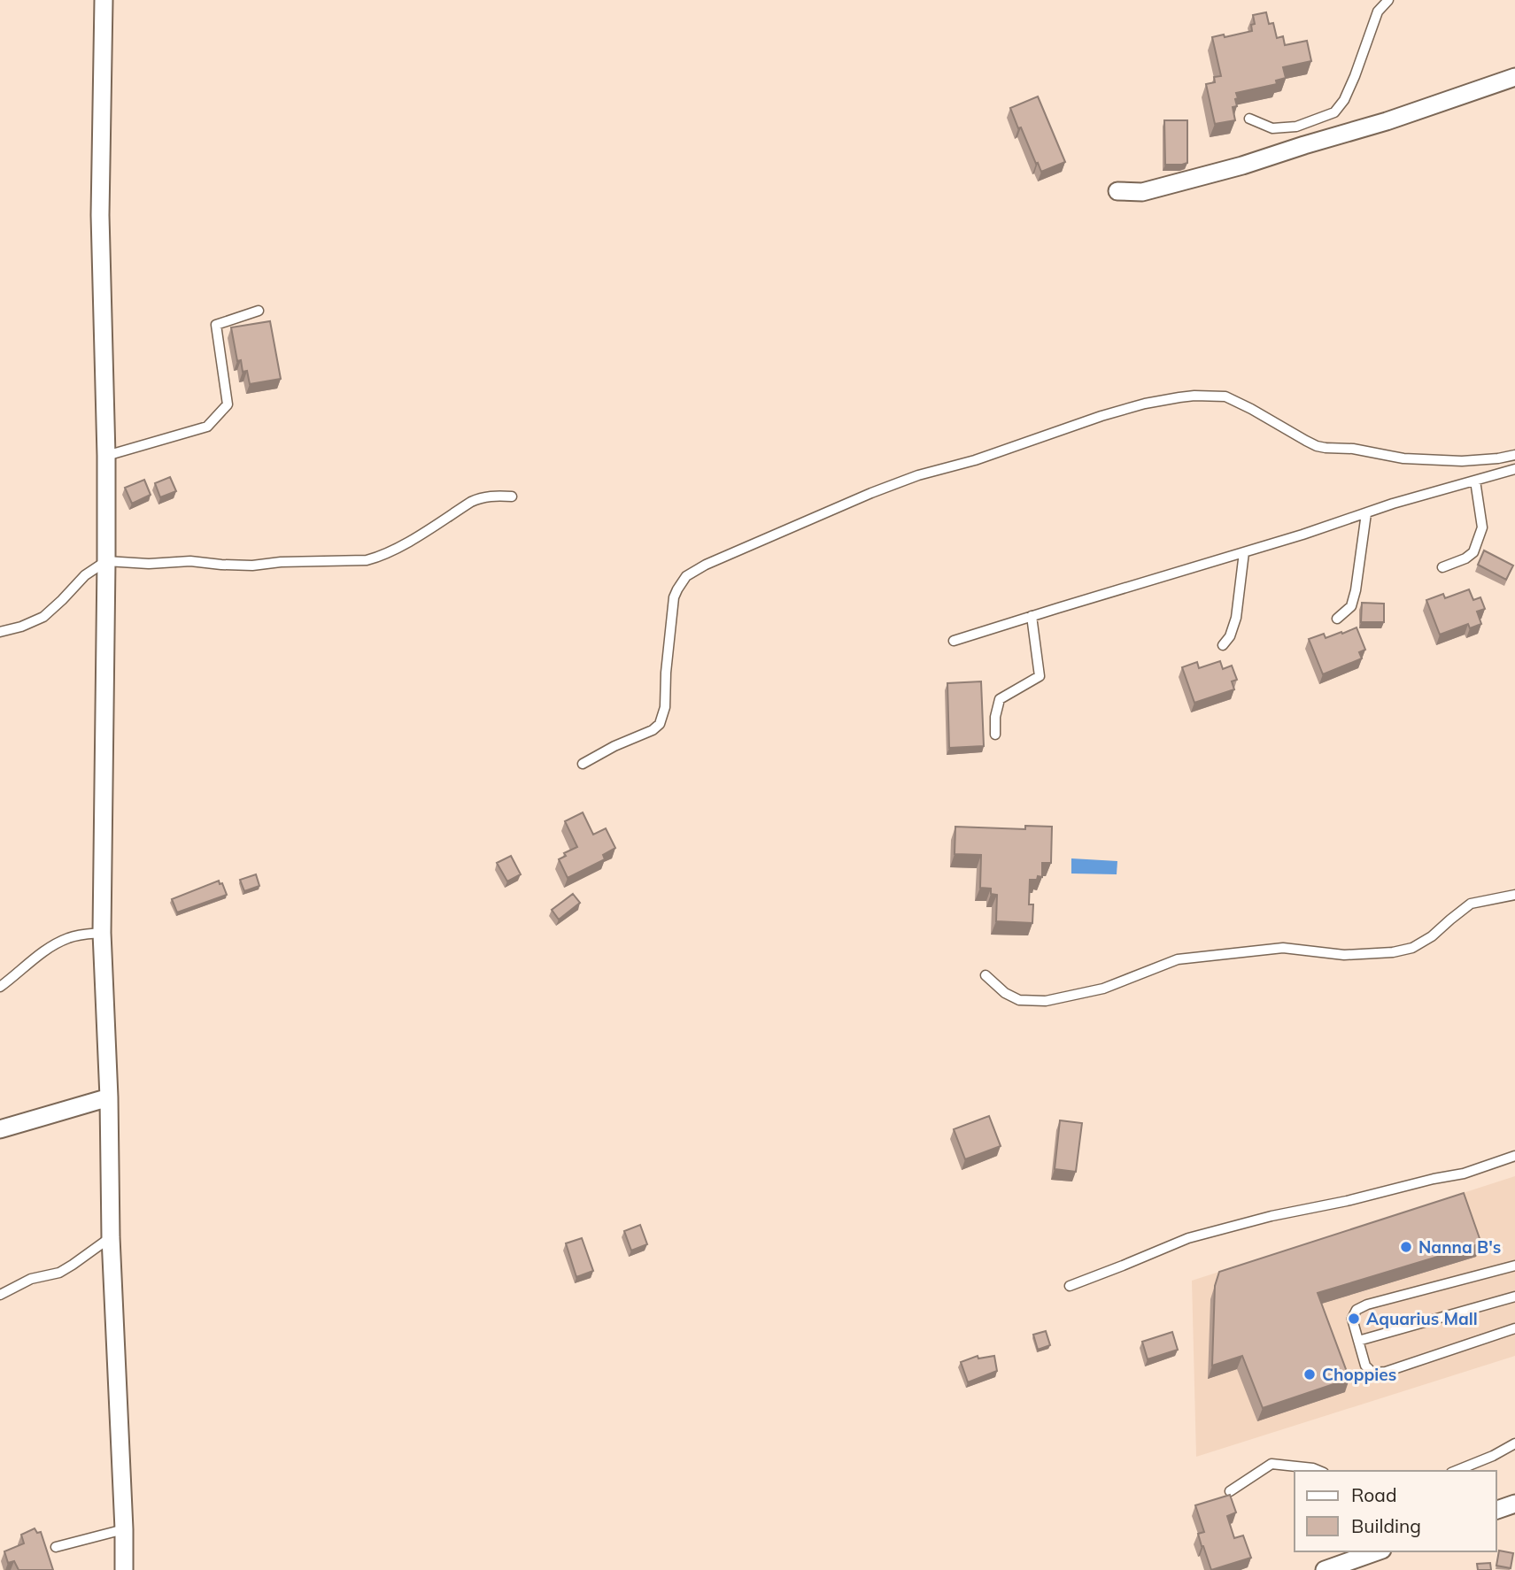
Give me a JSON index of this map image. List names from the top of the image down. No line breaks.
{"places":["Nanna B's","Aquarius Mall","Choppies"],"legend":["Road","Building"]}
